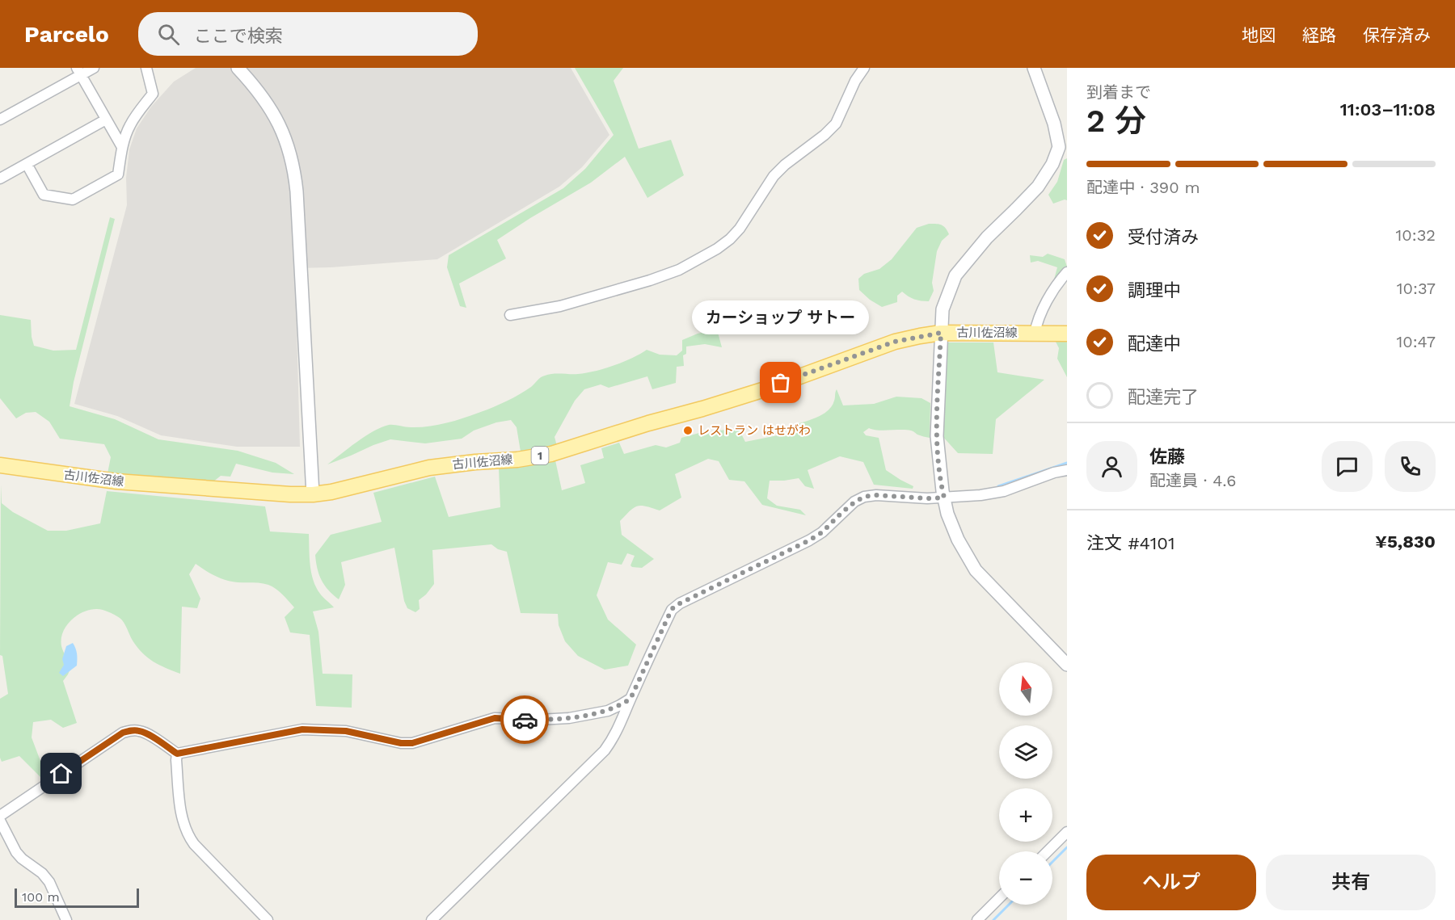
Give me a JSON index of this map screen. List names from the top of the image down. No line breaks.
{"streets":{"main road":["古川佐沼線","1"]},"places":["カーショップ サトー","レストラン はせがわ"],"scale_bar":"100 m","north":"top","page":{"header":"Parcelo","search":"ここで検索","nav":["地図","経路","保存済み"],"heading":["2 分","到着まで","11:03–11:08"],"panel":["佐藤","配達員 · 4.6","注文 #4101","¥5,830"],"bar":"配達中 · 390 m","list":[["受付済み","10:32"],["調理中","10:37"],["配達中","10:47"],"配達完了"],"bubble":"カーショップ サトー","map_buttons":["+","−"],"buttons":["ヘルプ","共有"],"scale":"100 m"}}
